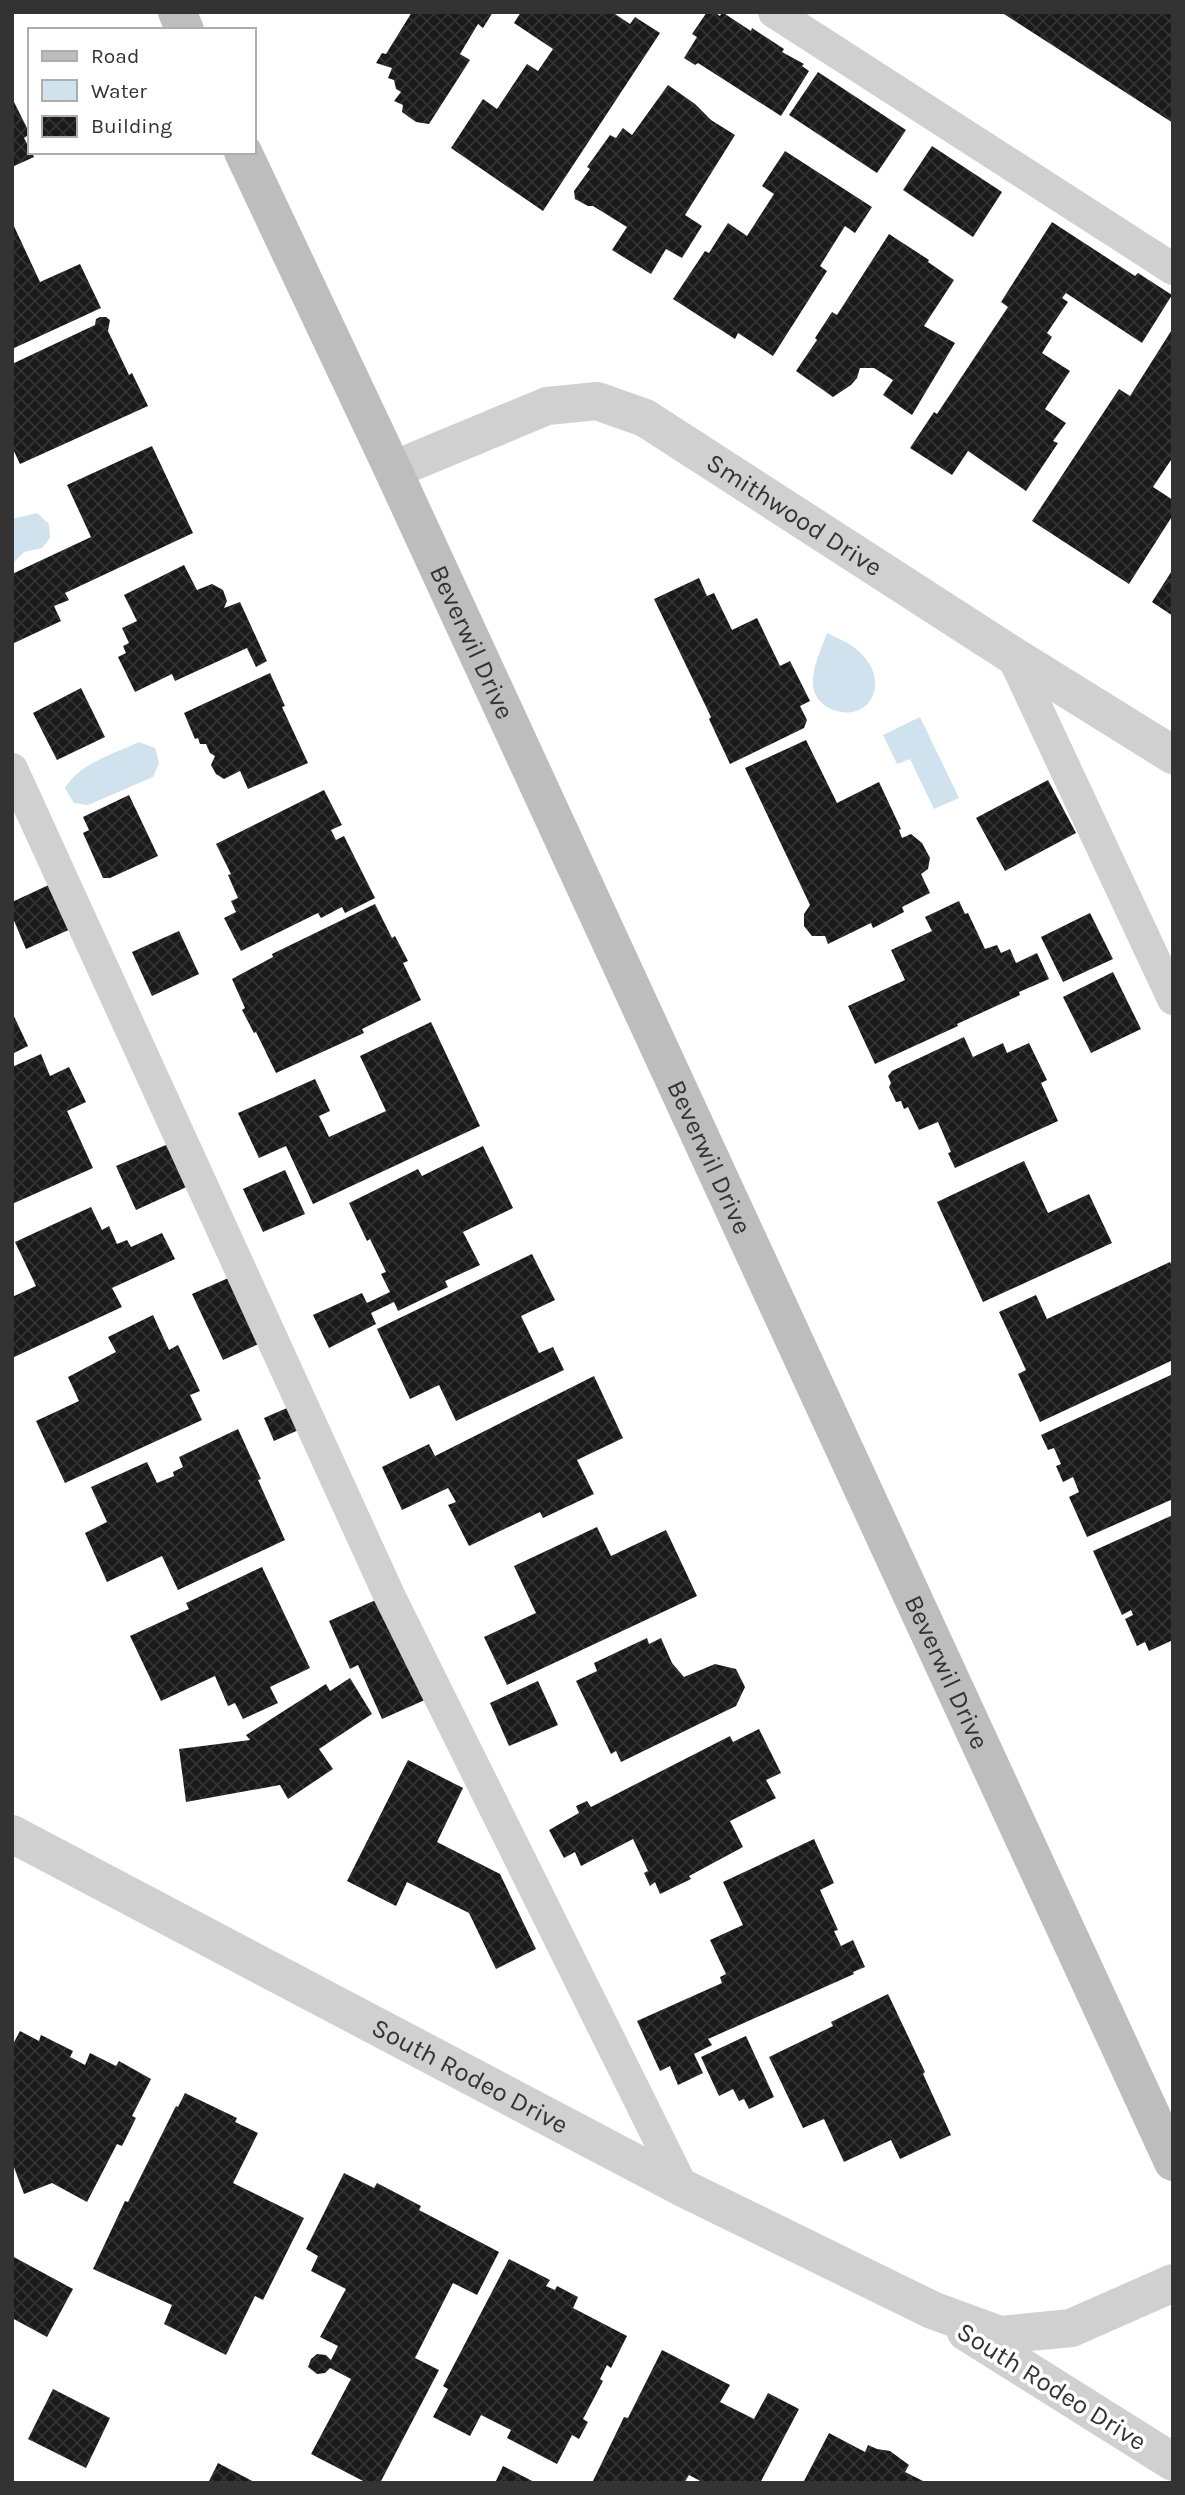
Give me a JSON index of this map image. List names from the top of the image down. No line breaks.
{"streets":{"street":["Smithwood Drive","Beverwil Drive","South Rodeo Drive"]},"crossings":[["Smithwood Drive","Beverwil Drive"]],"legend":["Road","Water","Building"]}
